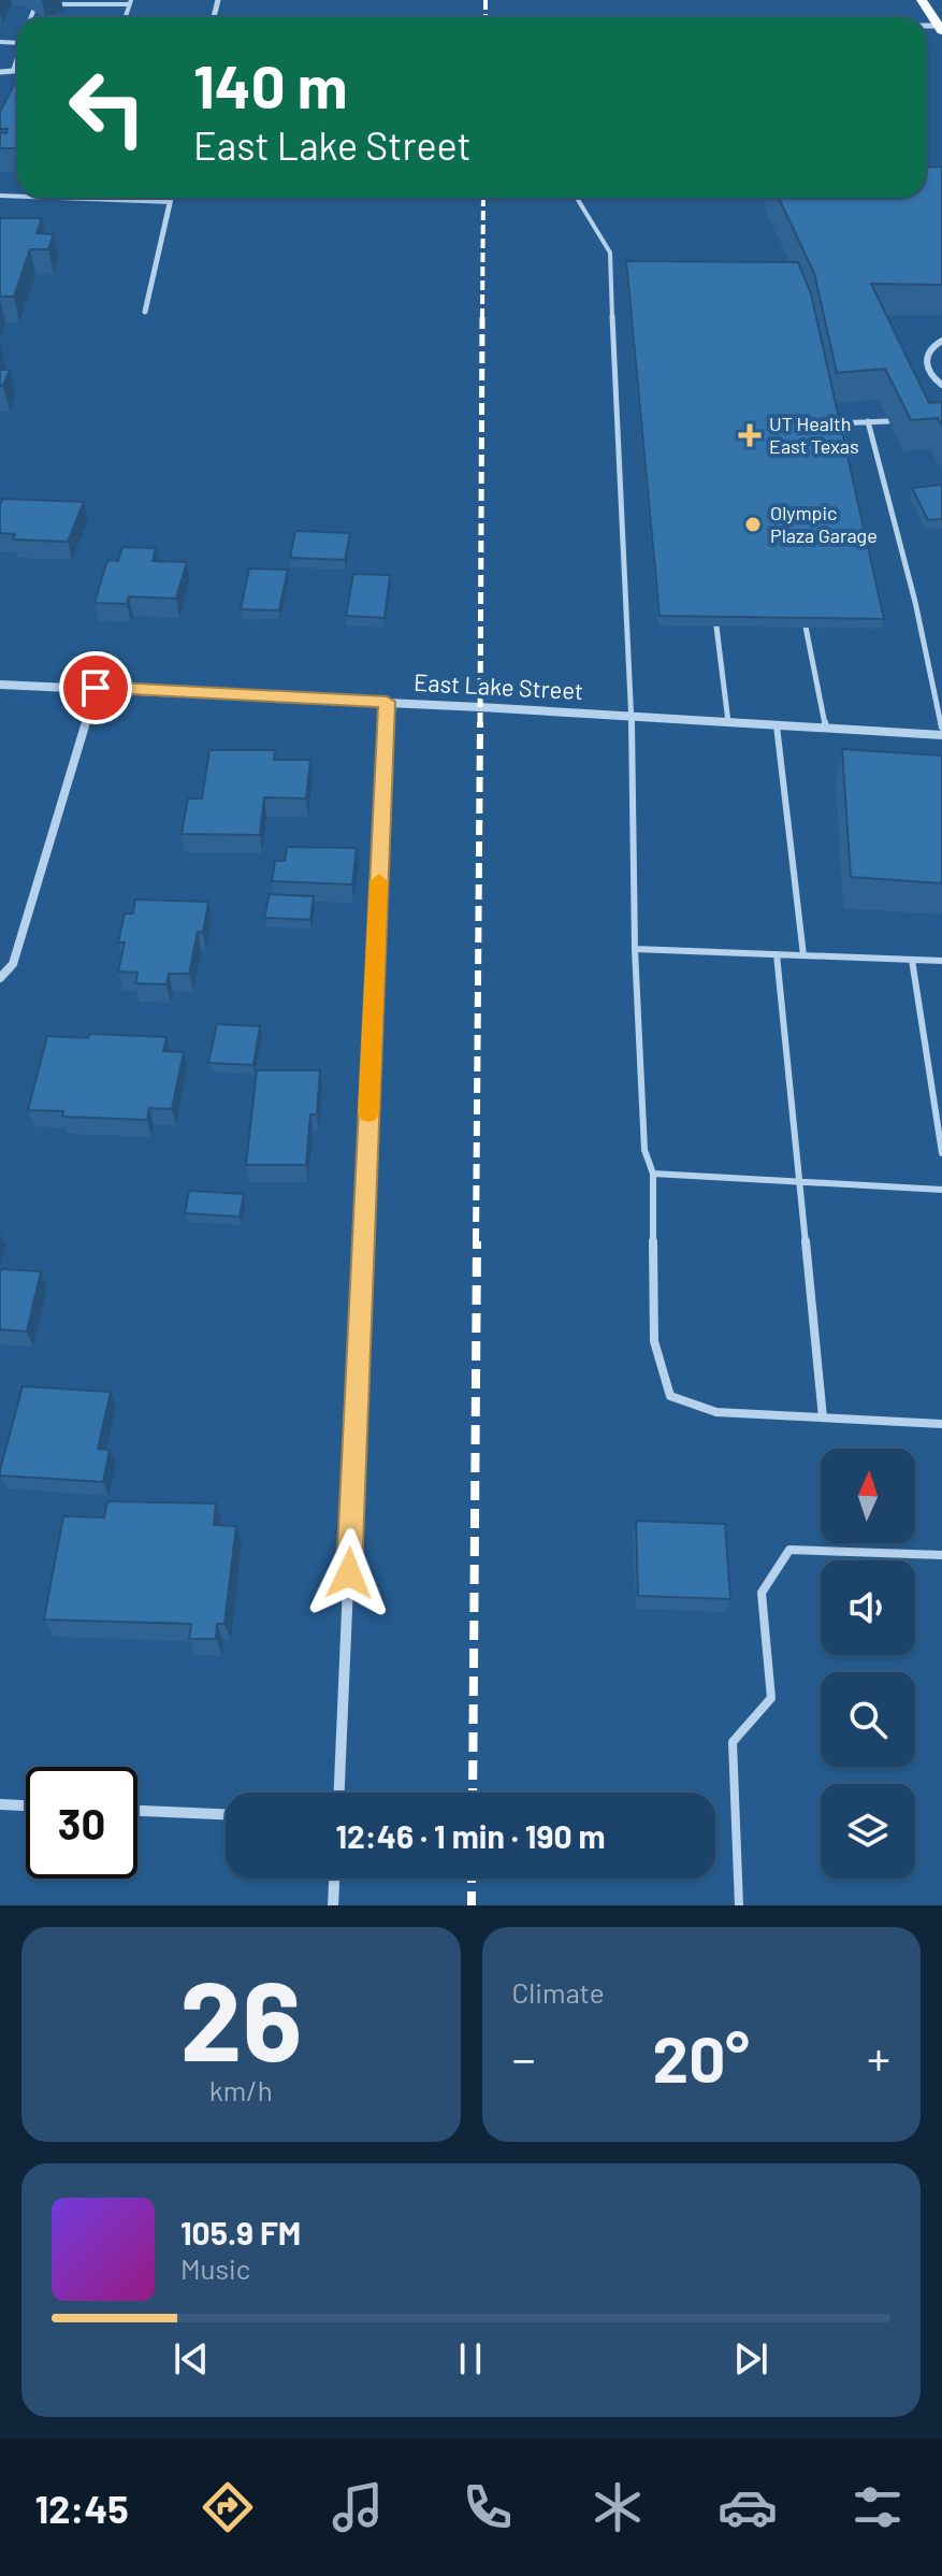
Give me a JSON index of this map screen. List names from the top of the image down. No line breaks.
{"streets":{"street":["East Lake Street"]},"places":{"health":["UT Health East Texas"],"other":["Olympic Plaza Garage"]},"north":"top","page":{"turn":["140 m","East Lake Street"],"limit":"30","trip":"12:46 · 1 min · 190 m","tile":[["26","km/h"],"Climate"],"heat":["−","20°","+"],"song":["105.9 FM","Music"],"tabs":"12:45"}}
